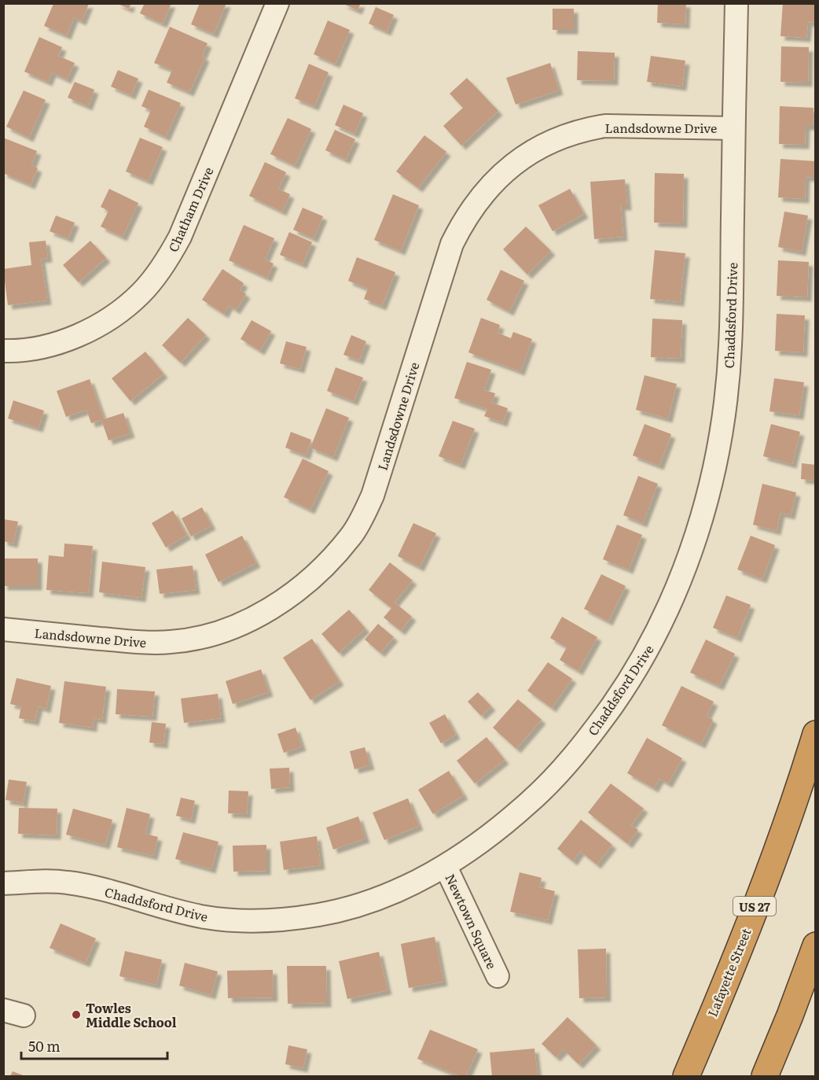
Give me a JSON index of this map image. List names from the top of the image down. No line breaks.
{"streets":{"highway":["US 27","Lafayette Street"],"street":["Landsdowne Drive","Chatham Drive","Chaddsford Drive","Newtown Square"]},"crossings":[["Landsdowne Drive","Chaddsford Drive"],["Chaddsford Drive","Newtown Square"]],"places":["Towles Middle School"],"scale_bar":"50 m"}
